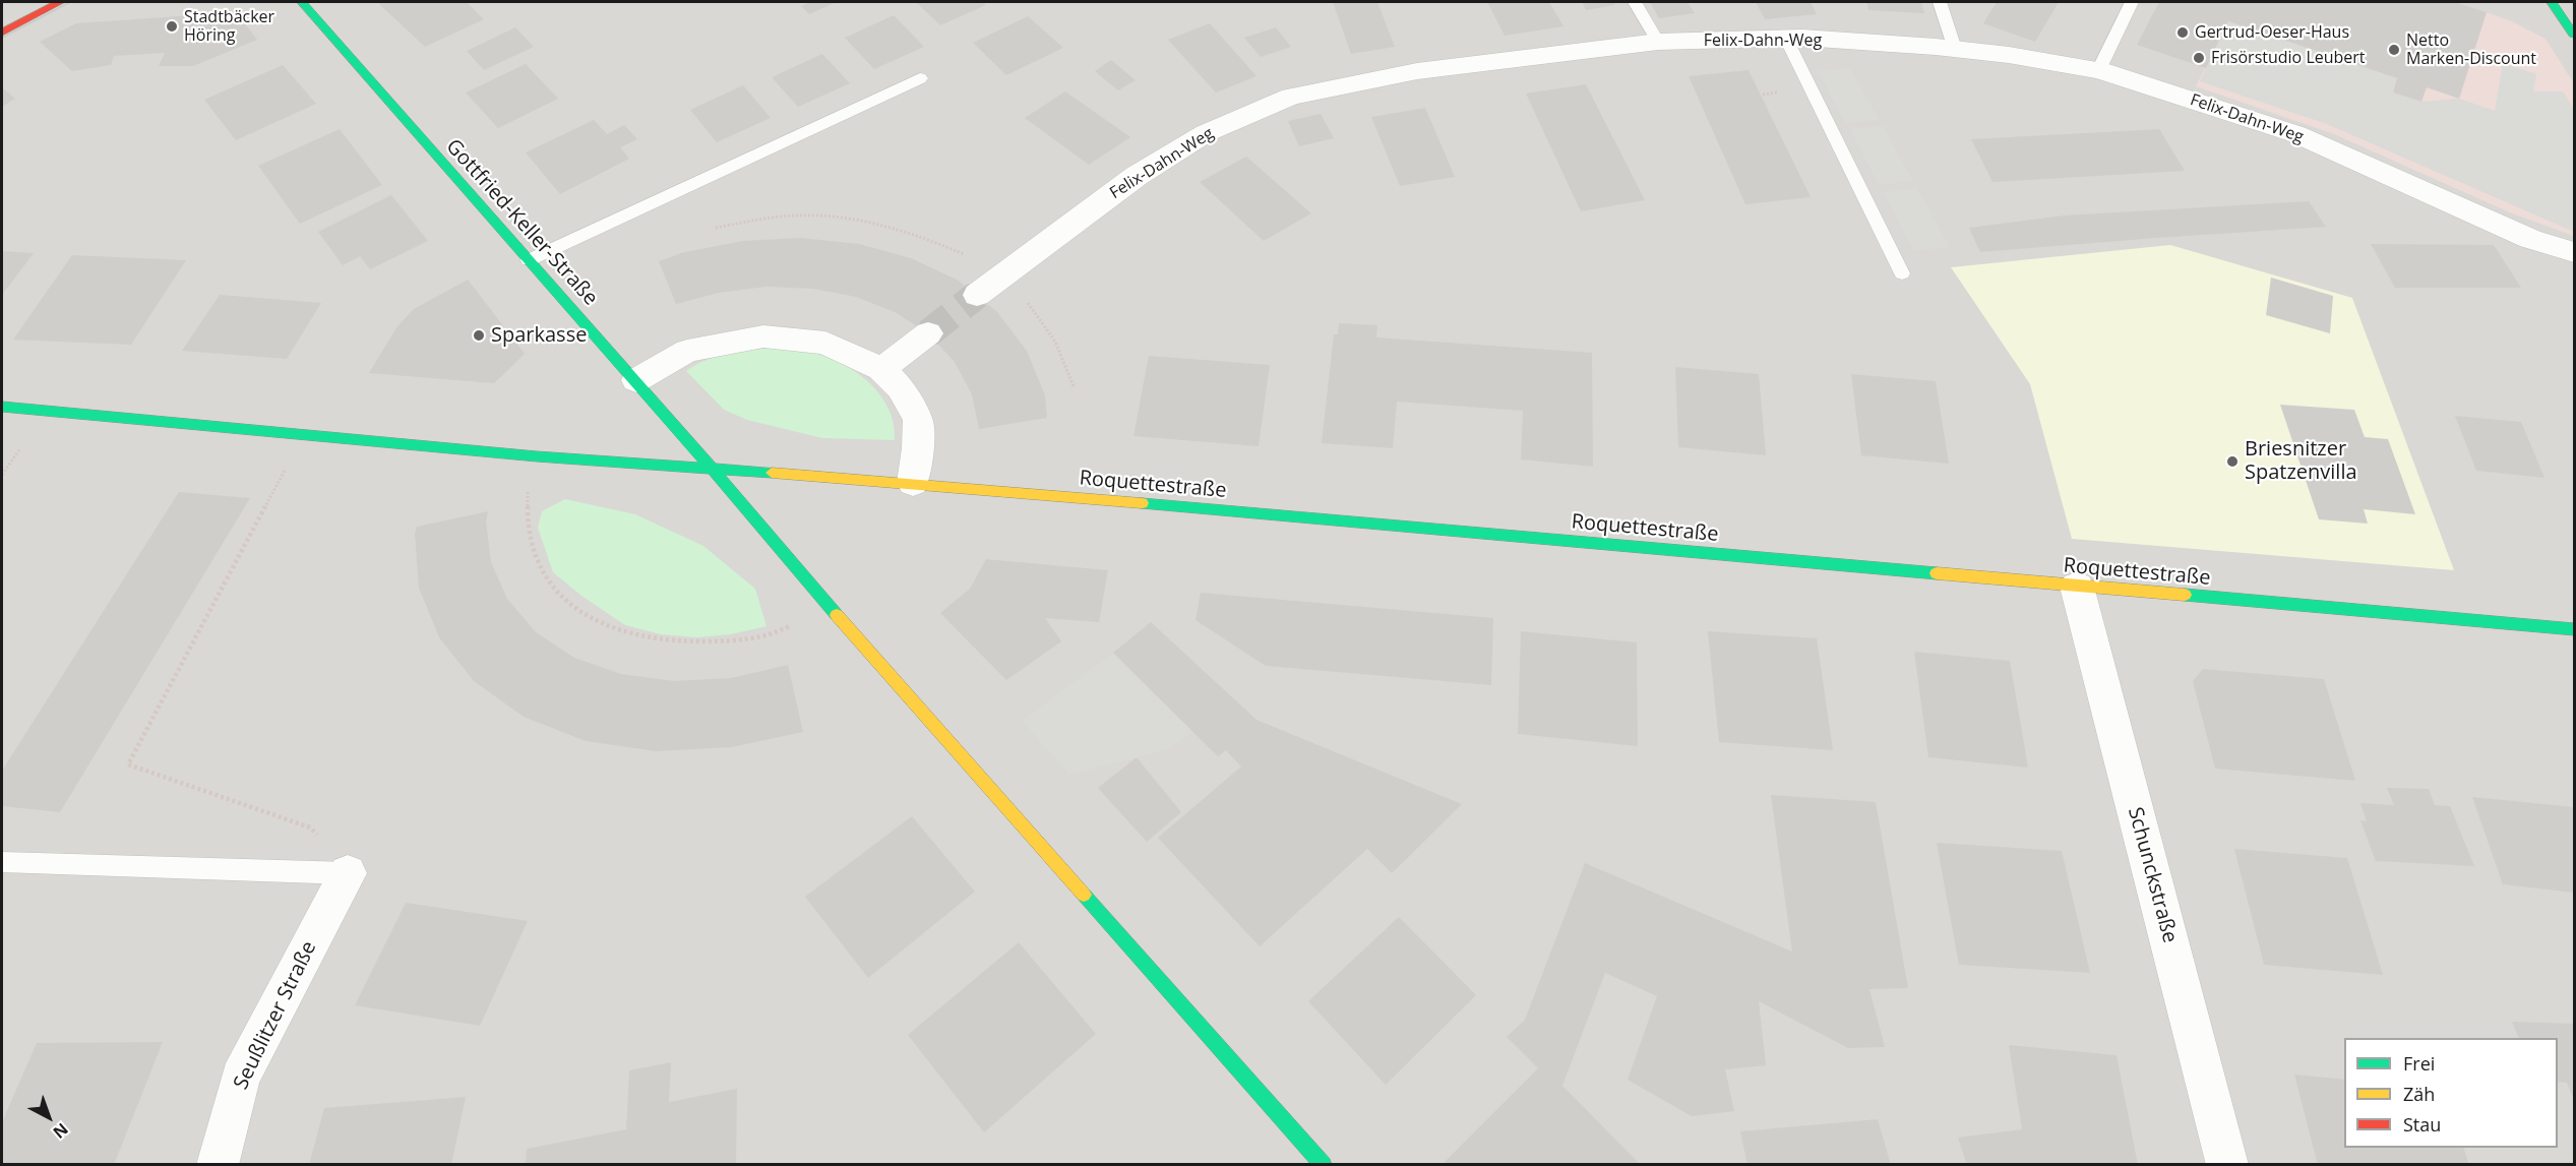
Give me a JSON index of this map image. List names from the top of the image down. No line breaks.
{"streets":{"street":["Felix-Dahn-Weg","Gottfried-Keller-Straße","Roquettestraße","Schunckstraße","Seußlitzer Straße"]},"crossings":[["Gottfried-Keller-Straße","Roquettestraße"],["Roquettestraße","Schunckstraße"]],"places":["Stadtbäcker Höring","Gertrud-Oeser-Haus","Netto Marken-Discount","Frisörstudio Leubert","Sparkasse","Briesnitzer Spatzenvilla"],"legend":["Frei","Zäh","Stau"],"north":"bottom right"}
